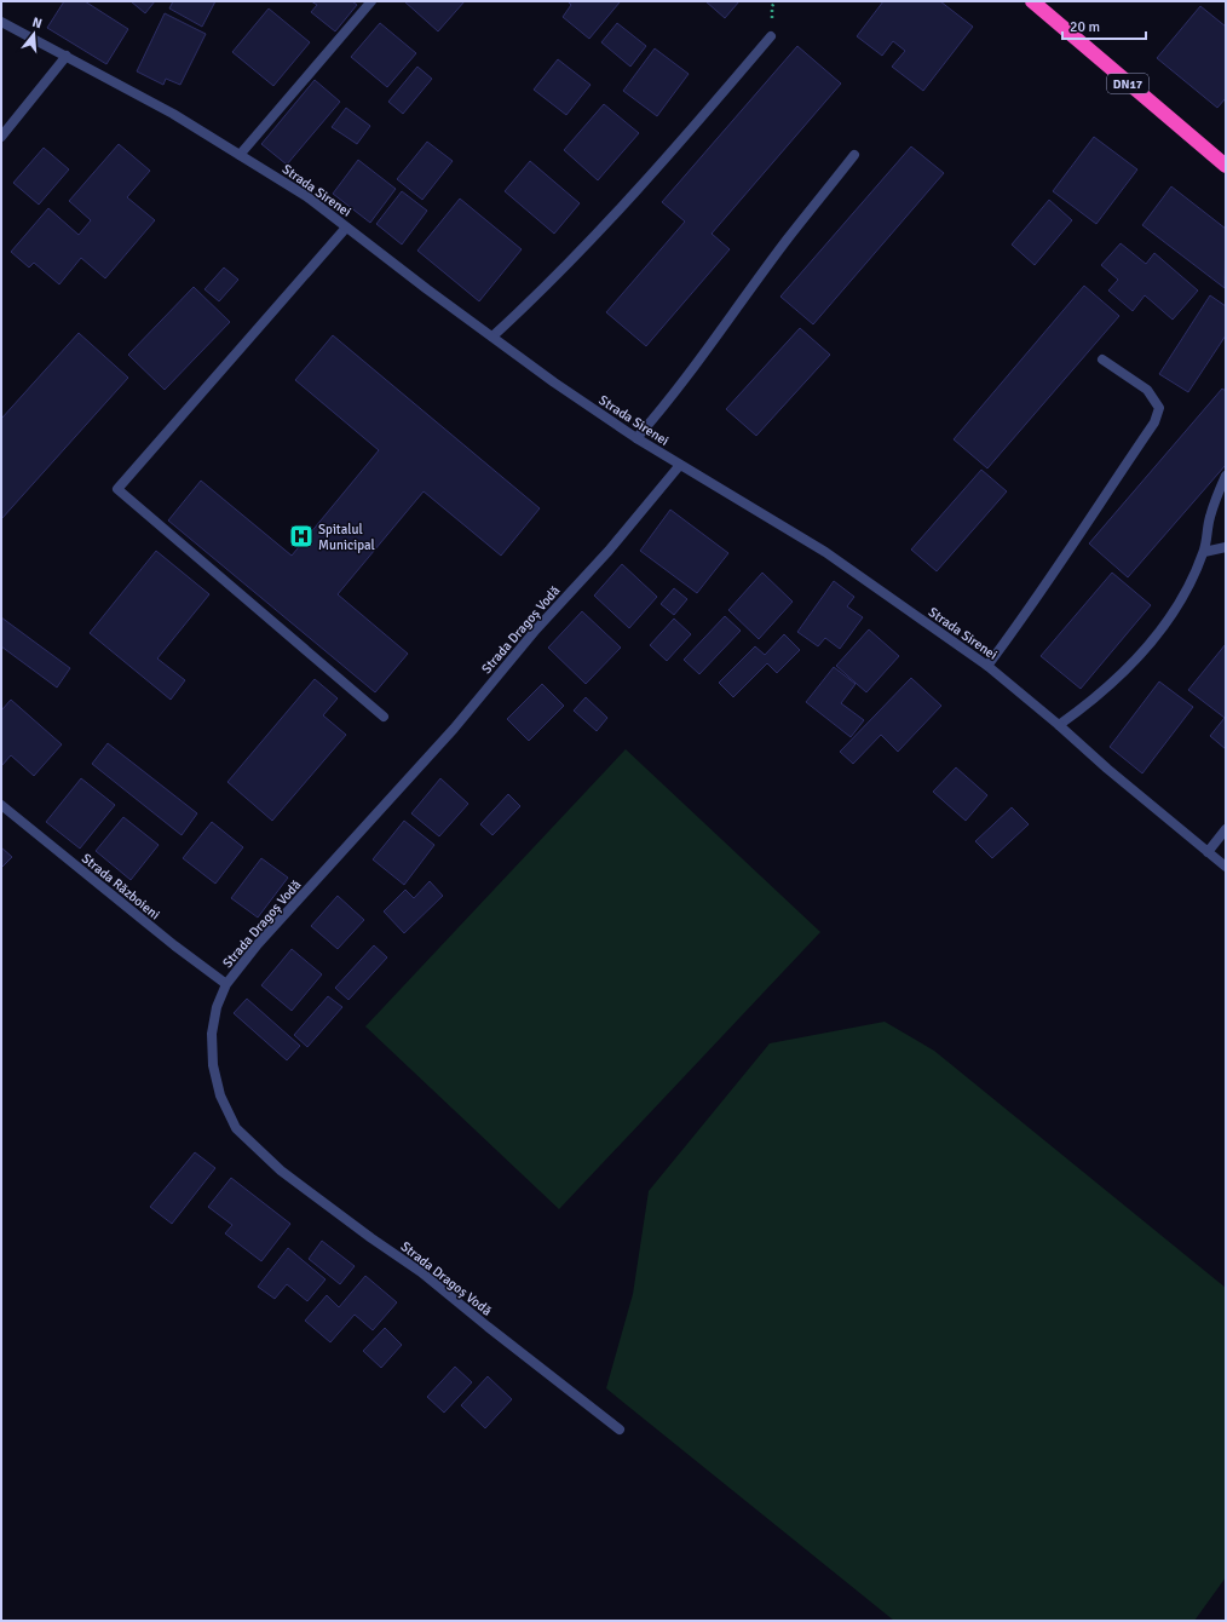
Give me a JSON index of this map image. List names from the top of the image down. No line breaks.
{"streets":{"highway":["DN17"],"street":["Strada Sirenei","Strada Dragoș Vodă","Strada Războieni"]},"crossings":[["Strada Sirenei","Strada Dragoș Vodă"],["Strada Dragoș Vodă","Strada Războieni"]],"places":{"hospital":["Spitalul Municipal"]},"scale_bar":"20 m","north":"top"}
